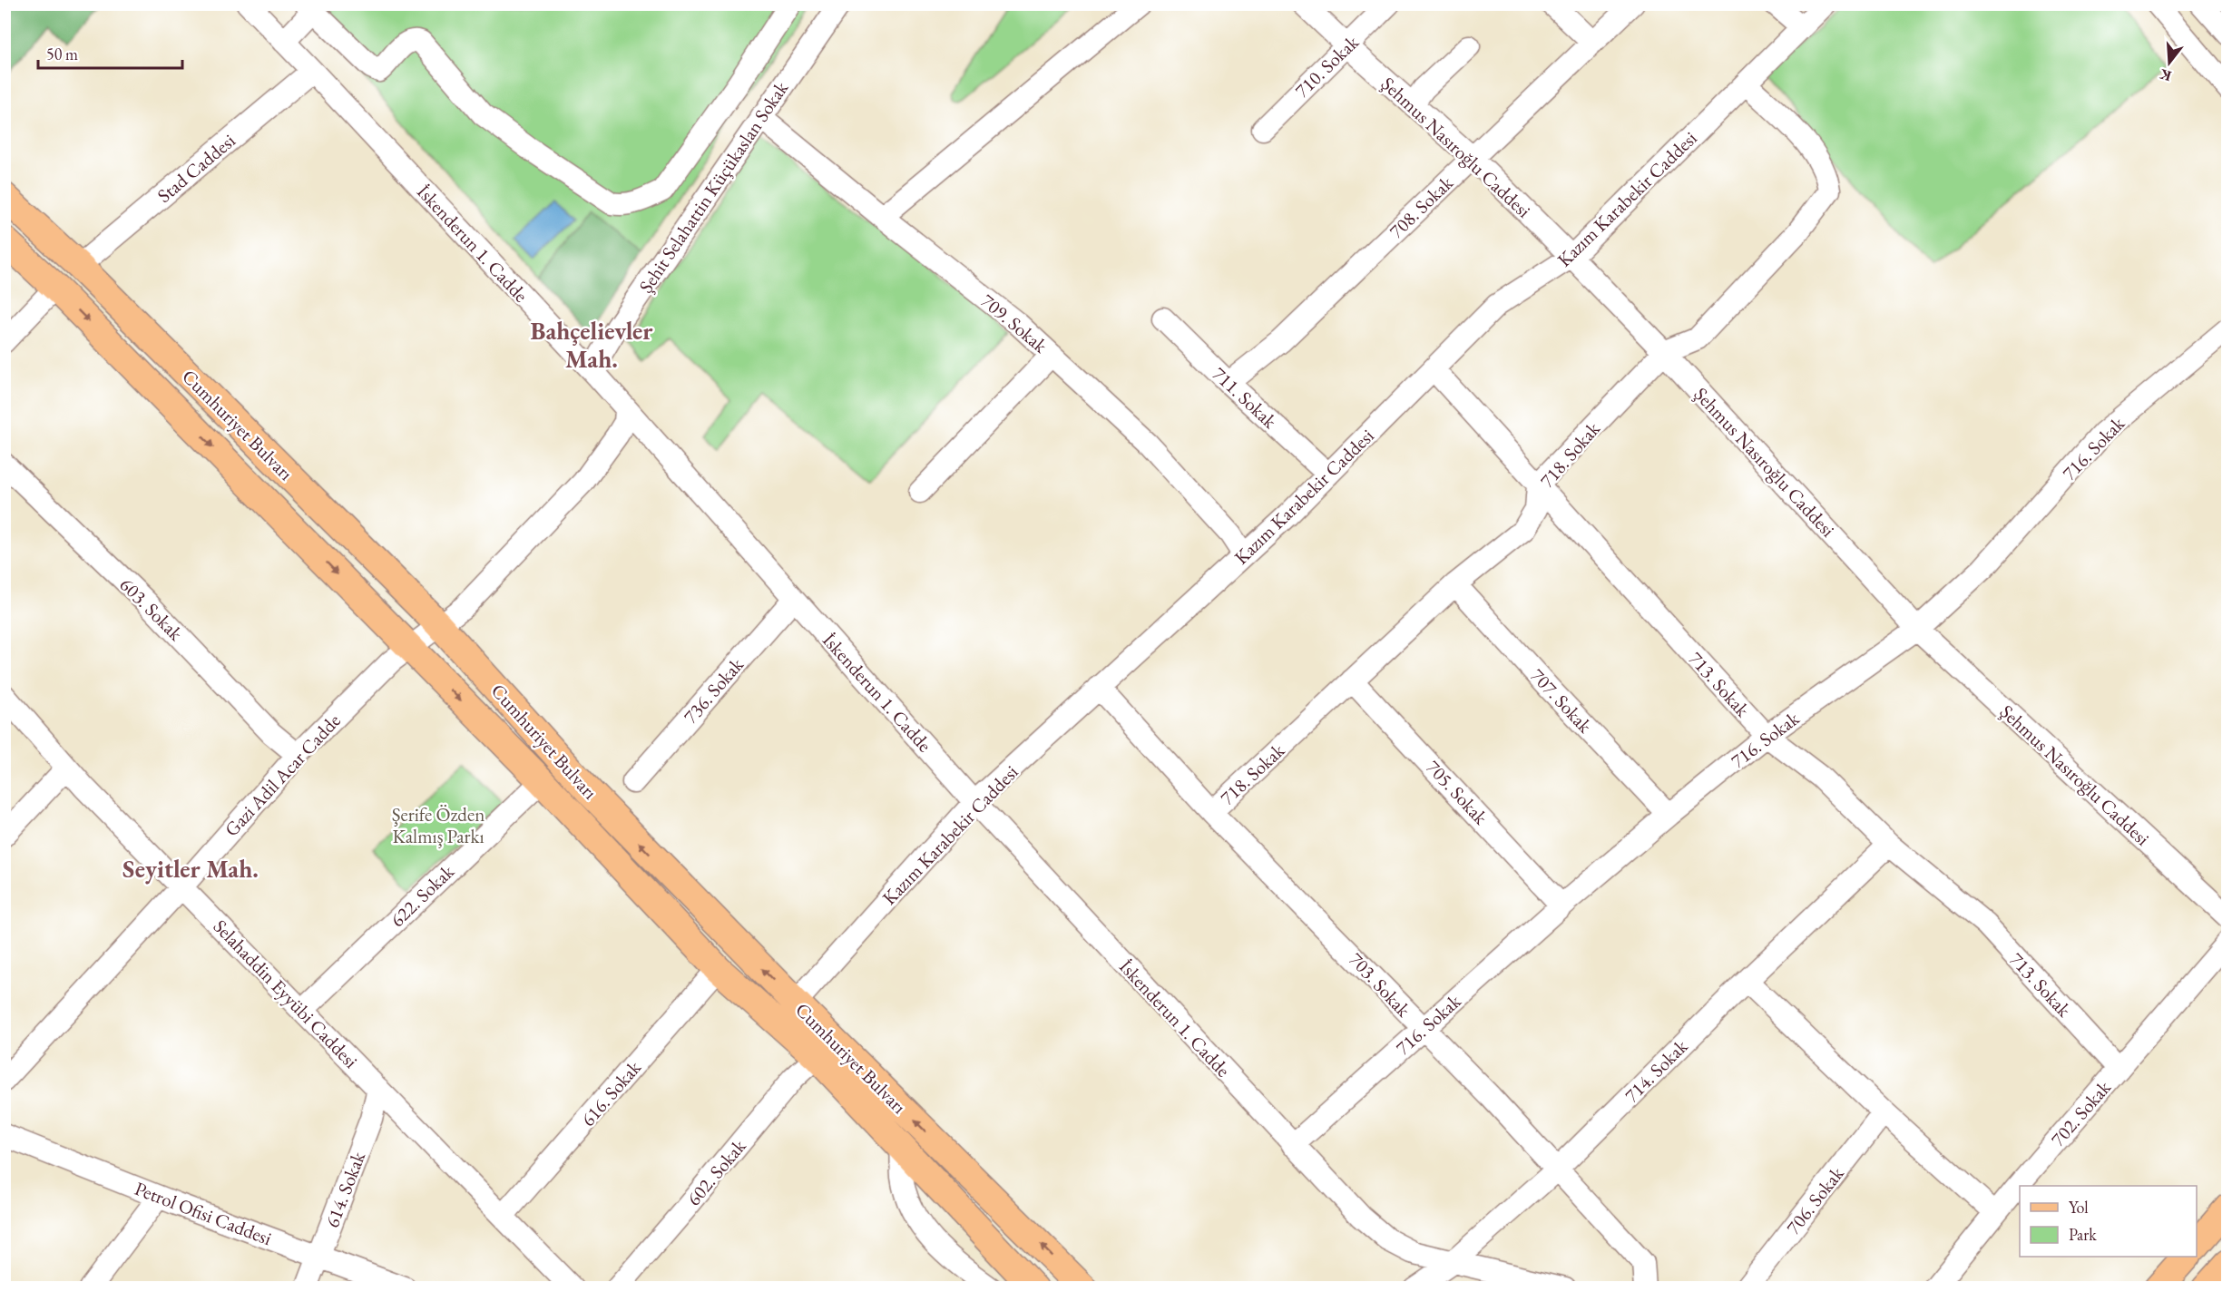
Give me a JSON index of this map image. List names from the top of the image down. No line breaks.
{"streets":{"main road":["Cumhuriyet Bulvarı"],"street":["710. Sokak","Şehmus Nasıroğlu Caddesi","Stad Caddesi","Şehit Selahattin Küçükaslan Sokak","Kazım Karabekir Caddesi","708. Sokak","İskenderun 1. Cadde","709. Sokak","711. Sokak","716. Sokak","718. Sokak","603. Sokak","713. Sokak","736. Sokak","707. Sokak","Gazi Adil Acar Cadde","705. Sokak","622. Sokak","703. Sokak","Selahaddin Eyyübi Caddesi","714. Sokak","616. Sokak","702. Sokak","602. Sokak","614. Sokak","706. Sokak","Petrol Ofisi Caddesi"]},"crossings":[["710. Sokak","Şehmus Nasıroğlu Caddesi"],["Şehmus Nasıroğlu Caddesi","Kazım Karabekir Caddesi"],["Şehmus Nasıroğlu Caddesi","708. Sokak"],["Şehmus Nasıroğlu Caddesi","716. Sokak"],["Şehmus Nasıroğlu Caddesi","718. Sokak"],["Stad Caddesi","İskenderun 1. Cadde"],["Stad Caddesi","Cumhuriyet Bulvarı"],["Şehit Selahattin Küçükaslan Sokak","İskenderun 1. Cadde"],["Şehit Selahattin Küçükaslan Sokak","709. Sokak"],["Kazım Karabekir Caddesi","İskenderun 1. Cadde"],["Kazım Karabekir Caddesi","709. Sokak"],["Kazım Karabekir Caddesi","711. Sokak"],["Kazım Karabekir Caddesi","Cumhuriyet Bulvarı"],["Kazım Karabekir Caddesi","718. Sokak"],["Kazım Karabekir Caddesi","713. Sokak"],["Kazım Karabekir Caddesi","703. Sokak"],["708. Sokak","711. Sokak"],["İskenderun 1. Cadde","716. Sokak"],["İskenderun 1. Cadde","736. Sokak"],["İskenderun 1. Cadde","714. Sokak"],["Cumhuriyet Bulvarı","Gazi Adil Acar Cadde"],["Cumhuriyet Bulvarı","622. Sokak"],["Cumhuriyet Bulvarı","616. Sokak"],["Cumhuriyet Bulvarı","602. Sokak"],["716. Sokak","713. Sokak"],["716. Sokak","707. Sokak"],["716. Sokak","705. Sokak"],["716. Sokak","703. Sokak"],["718. Sokak","713. Sokak"],["718. Sokak","707. Sokak"],["718. Sokak","705. Sokak"],["718. Sokak","703. Sokak"],["603. Sokak","Gazi Adil Acar Cadde"],["713. Sokak","714. Sokak"],["713. Sokak","702. Sokak"],["Gazi Adil Acar Cadde","Selahaddin Eyyübi Caddesi"],["622. Sokak","Selahaddin Eyyübi Caddesi"],["703. Sokak","714. Sokak"],["Selahaddin Eyyübi Caddesi","616. Sokak"],["Selahaddin Eyyübi Caddesi","614. Sokak"],["614. Sokak","Petrol Ofisi Caddesi"]],"districts":["Bahçelievler Mah.","Seyitler Mah."],"parks":["Şerife Özden Kalmış Parkı"],"legend":["Yol","Park"],"scale_bar":"50 m","north":"bottom"}
